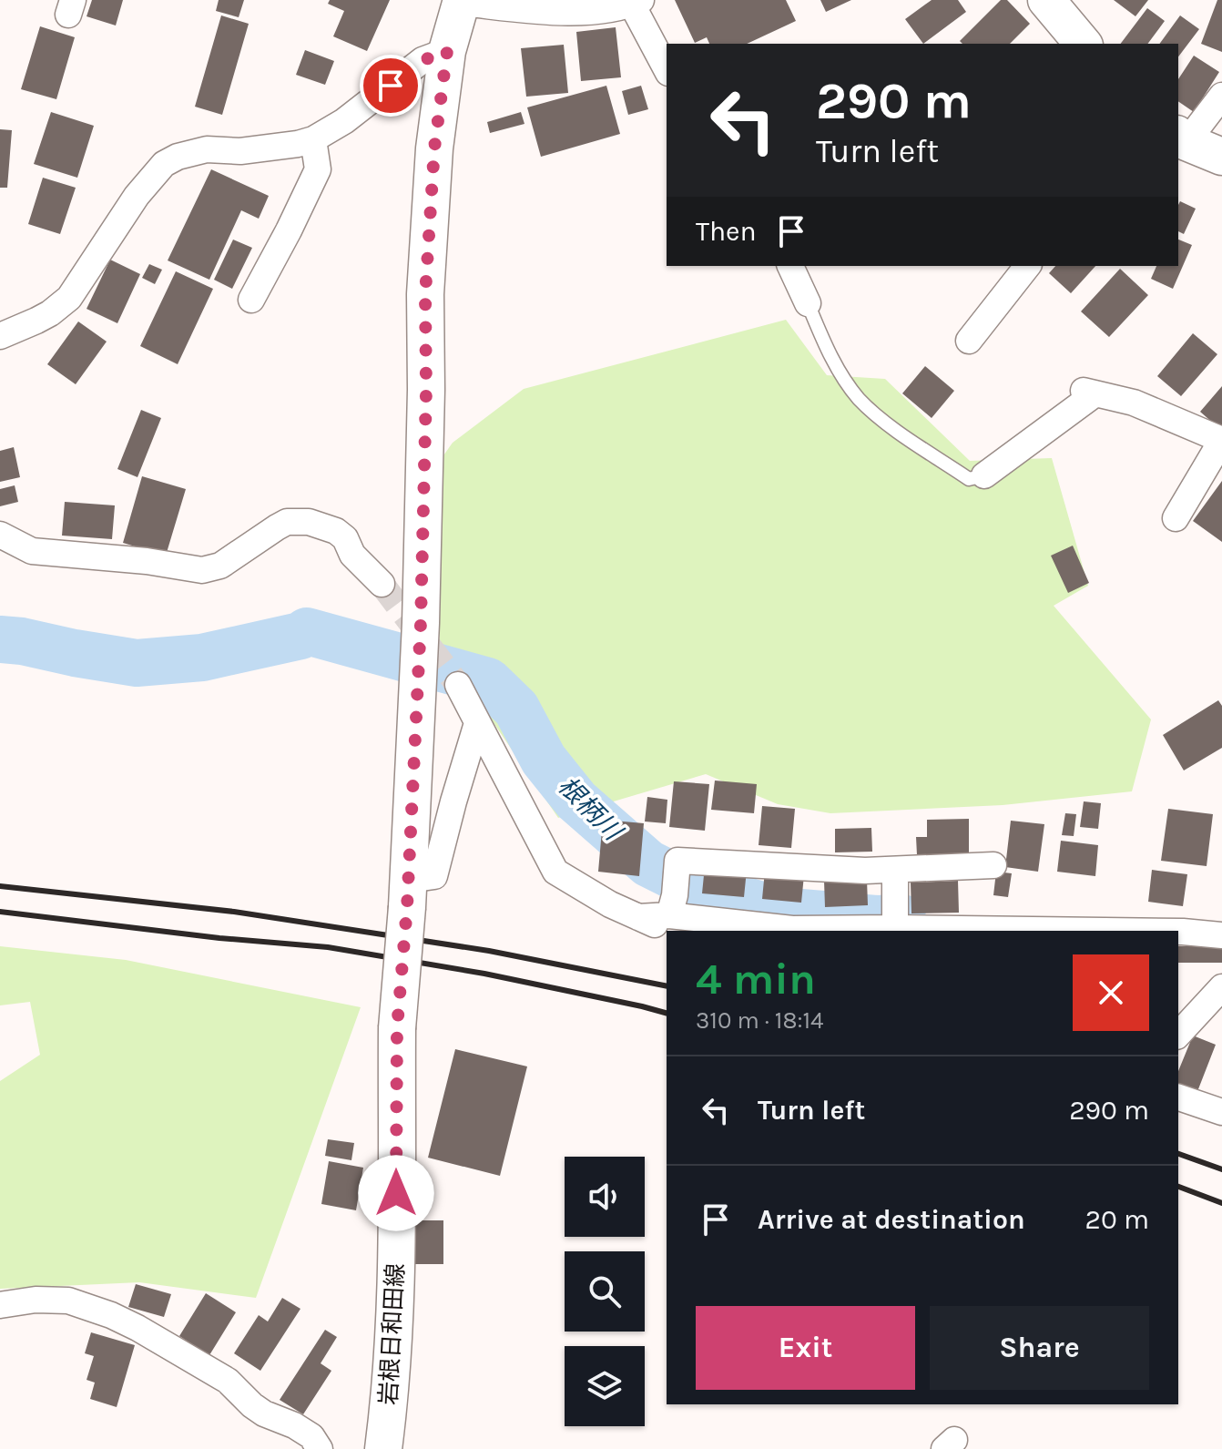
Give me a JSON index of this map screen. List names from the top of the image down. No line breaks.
{"streets":{"main road":["岩根日和田線"]},"water":["根柄川"],"page":{"turn":["290 m","Turn left"],"then":"Then","heading":["4 min","310 m · 18:14"],"list":[{"name":"Turn left","value":"290 m"},{"name":"Arrive at destination","value":"20 m"}],"buttons":["Exit","Share"]}}
